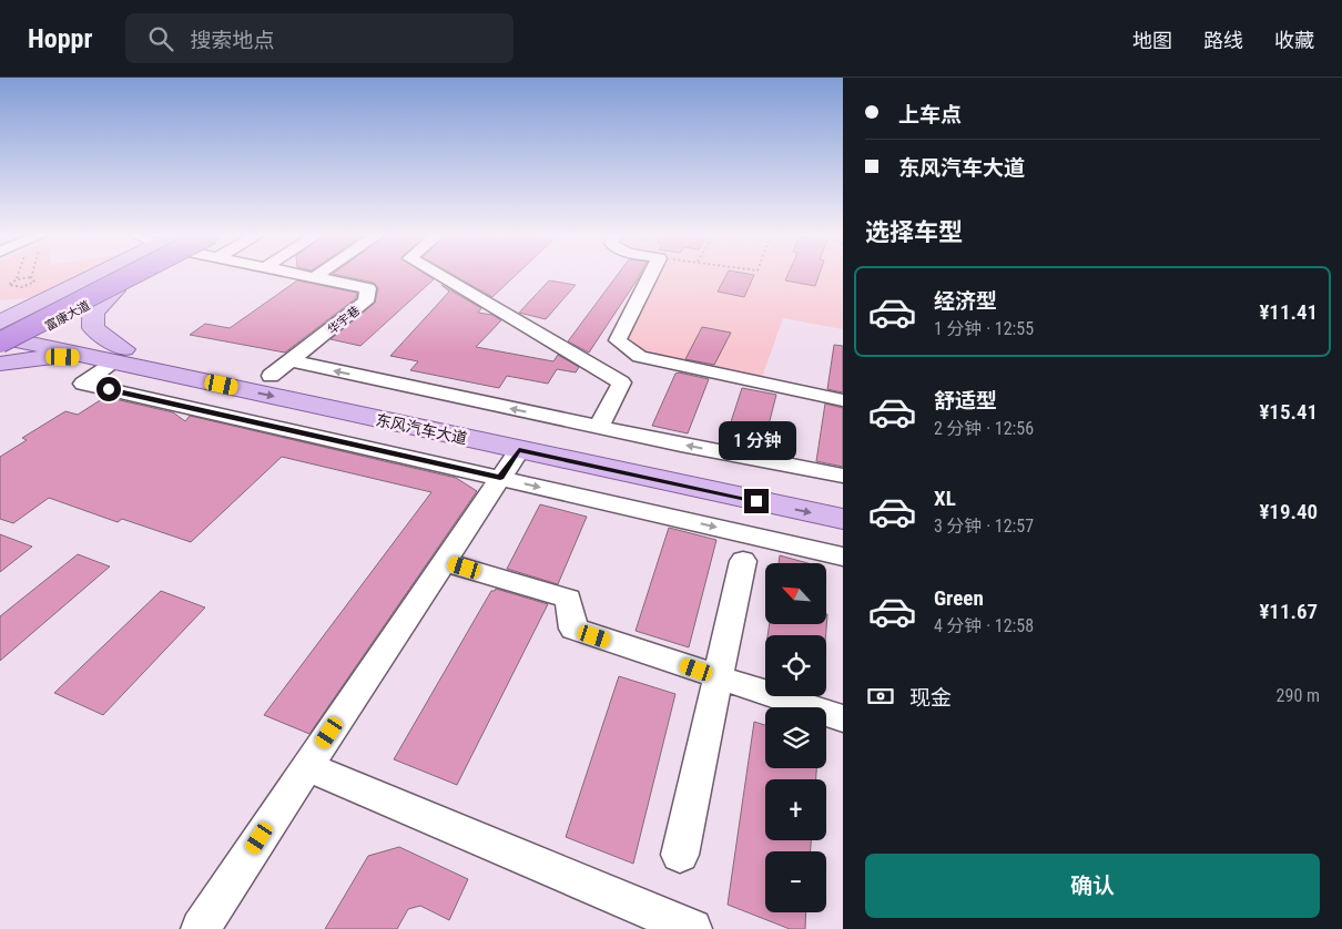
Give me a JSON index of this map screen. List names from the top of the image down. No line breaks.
{"streets":{"main road":["富康大道","东风汽车大道"],"street":["华宇巷"]},"crossings":[["富康大道","东风汽车大道"],["华宇巷","东风汽车大道"]],"north":"top left","page":{"header":"Hoppr","search":"搜索地点","nav":["地图","路线","收藏"],"banner":["上车点","东风汽车大道"],"heading":"选择车型","list":[{"name":"经济型","note":"1 分钟 · 12:55","value":"¥11.41"},{"name":"舒适型","note":"2 分钟 · 12:56","value":"¥15.41"},{"name":"XL","note":"3 分钟 · 12:57","value":"¥19.40"},{"name":"Green","note":"4 分钟 · 12:58","value":"¥11.67"}],"bubble":"1 分钟","map_buttons":["+","−"],"pay":["现金","290 m"],"buttons":"确认"}}
